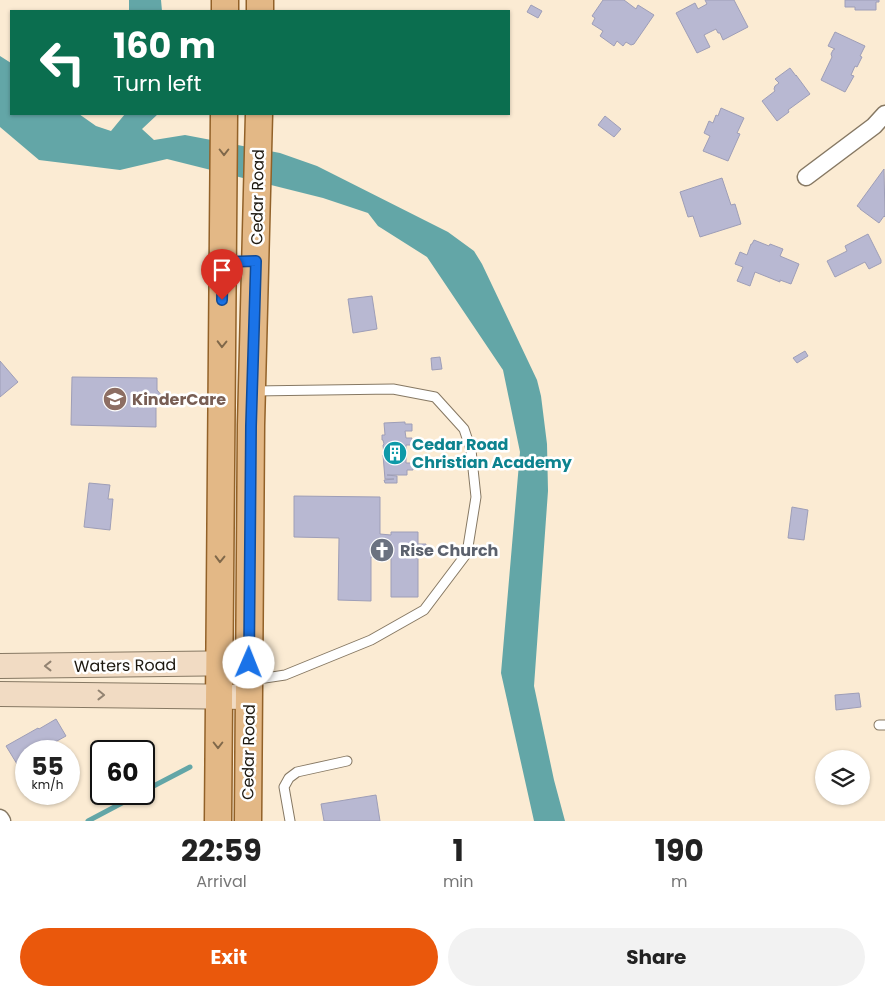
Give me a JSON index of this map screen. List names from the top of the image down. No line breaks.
{"streets":{"main road":["Cedar Road"],"street":["Waters Road"]},"crossings":[["Cedar Road","Waters Road"]],"places":{"school or university":["KinderCare"],"building":["Cedar Road Christian Academy"],"church":["Rise Church"]},"page":{"turn":["160 m","Turn left"],"speed":"55 km/h","limit":"60","eta":["22:59","Arrival","1","min","190","m"],"buttons":["Exit","Share"]}}
